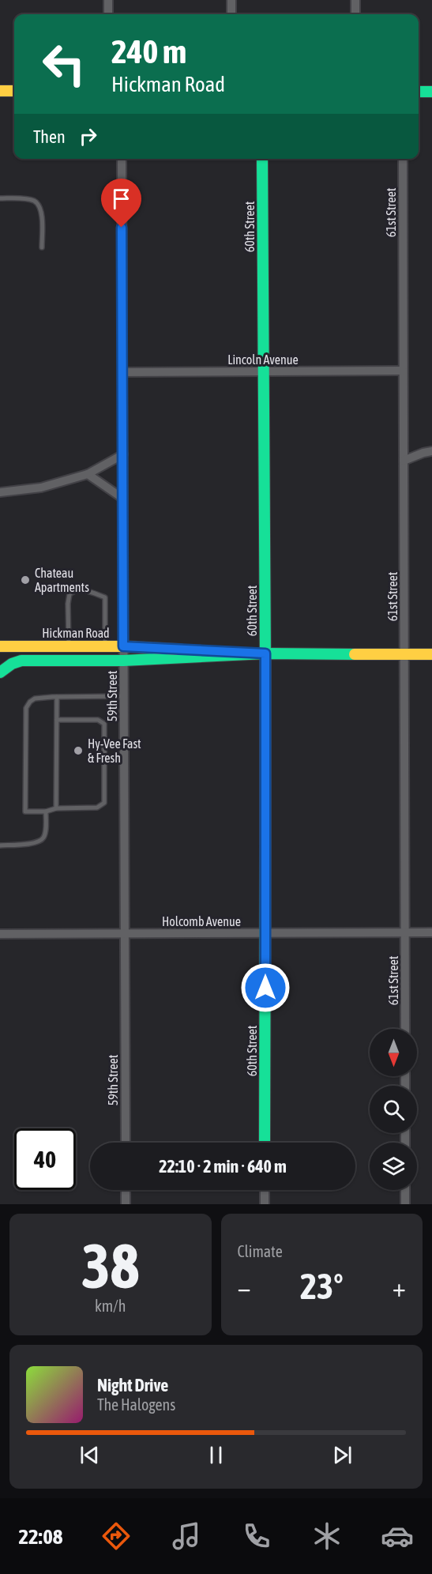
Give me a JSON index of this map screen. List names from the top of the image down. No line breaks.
{"streets":{"street":["61st Street","60th Street","Lincoln Avenue","Hickman Road","59th Street","Holcomb Avenue"]},"crossings":[["61st Street","Lincoln Avenue"],["61st Street","Hickman Road"],["61st Street","Holcomb Avenue"],["60th Street","Lincoln Avenue"],["60th Street","Hickman Road"],["60th Street","Holcomb Avenue"],["Lincoln Avenue","59th Street"],["Hickman Road","59th Street"],["59th Street","Holcomb Avenue"]],"places":["Chateau Apartments","Hy-Vee Fast & Fresh"],"north":"bottom","page":{"turn":["240 m","Hickman Road"],"then":"Then","limit":"40","trip":"22:10 · 2 min · 640 m","tile":[["38","km/h"],"Climate"],"heat":["−","23°","+"],"song":["Night Drive","The Halogens"],"tabs":"22:08"}}
